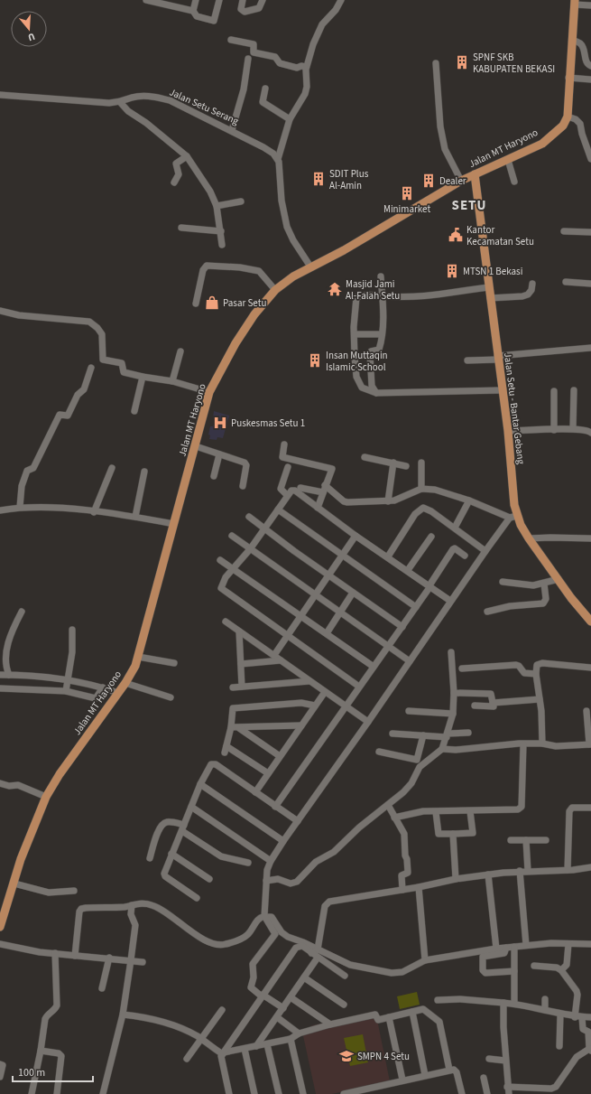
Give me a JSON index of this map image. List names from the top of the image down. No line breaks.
{"streets":{"main road":["Jalan MT Haryono","Jalan Setu - Bantar Gebang"],"street":["Jalan Setu Serang"]},"crossings":[["Jalan MT Haryono","Jalan Setu - Bantar Gebang"]],"districts":["SETU"],"places":{"building":["SPNF SKB KABUPATEN BEKASI","SDIT Plus Al-Amin","Dealer","Minimarket","MTSN 1 Bekasi","Insan Muttaqin Islamic School"],"public building":["Kantor Kecamatan Setu"],"temple":["Masjid Jami Al-Falah Setu"],"shop":["Pasar Setu"],"hospital":["Puskesmas Setu 1"],"school or university":["SMPN 4 Setu"]},"scale_bar":"100 m","north":"bottom"}
